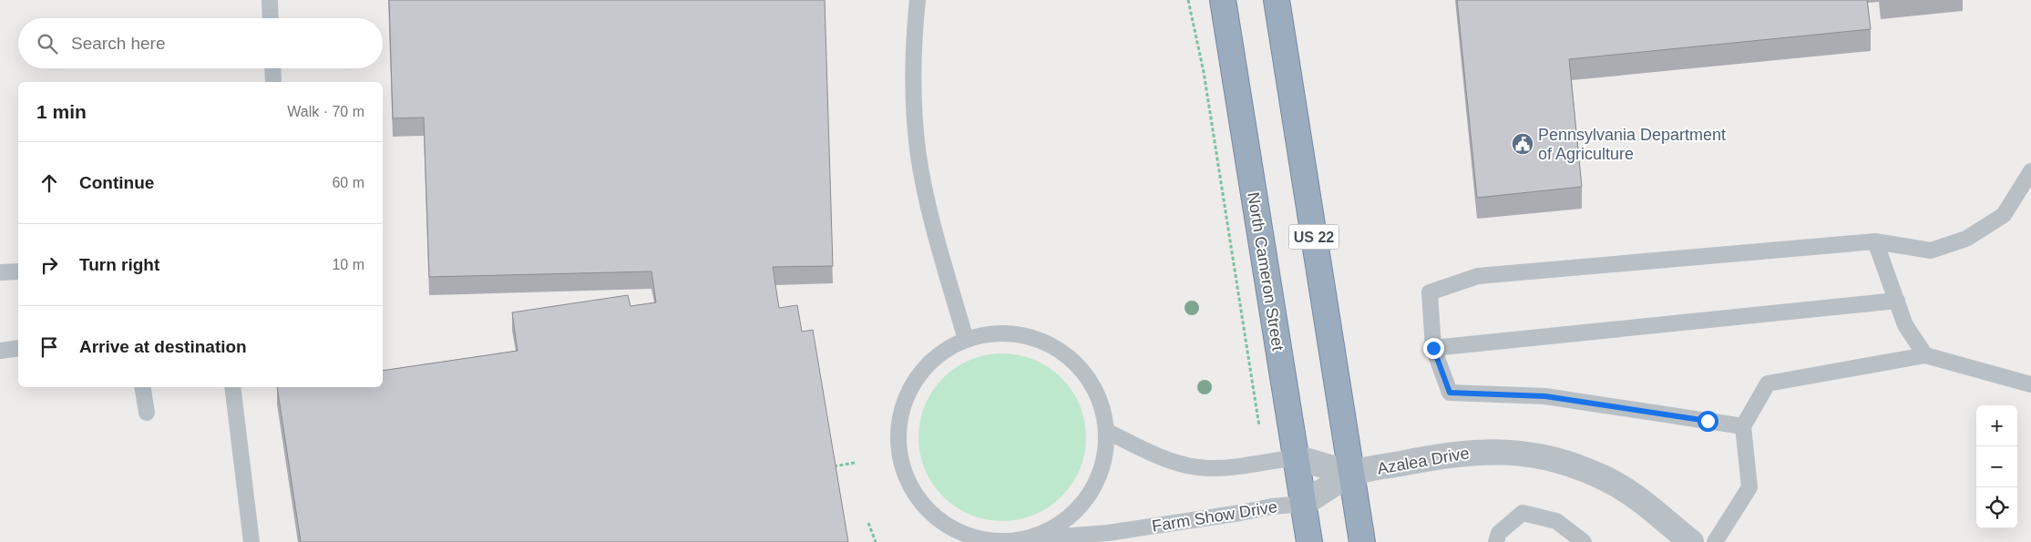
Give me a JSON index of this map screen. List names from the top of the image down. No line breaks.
{"streets":{"highway":["US 22","North Cameron Street"],"street":["Azalea Drive"],"lane":["Farm Show Drive"]},"crossings":[["US 22","Azalea Drive"],["North Cameron Street","Azalea Drive"],["North Cameron Street","Farm Show Drive"],["Azalea Drive","Farm Show Drive"]],"places":{"public building":["Pennsylvania Department of Agriculture"]},"page":{"search":"Search here","heading":["1 min","Walk · 70 m"],"list":[["Continue","60 m"],["Turn right","10 m"],"Arrive at destination"],"map_buttons":["+","−"]}}
